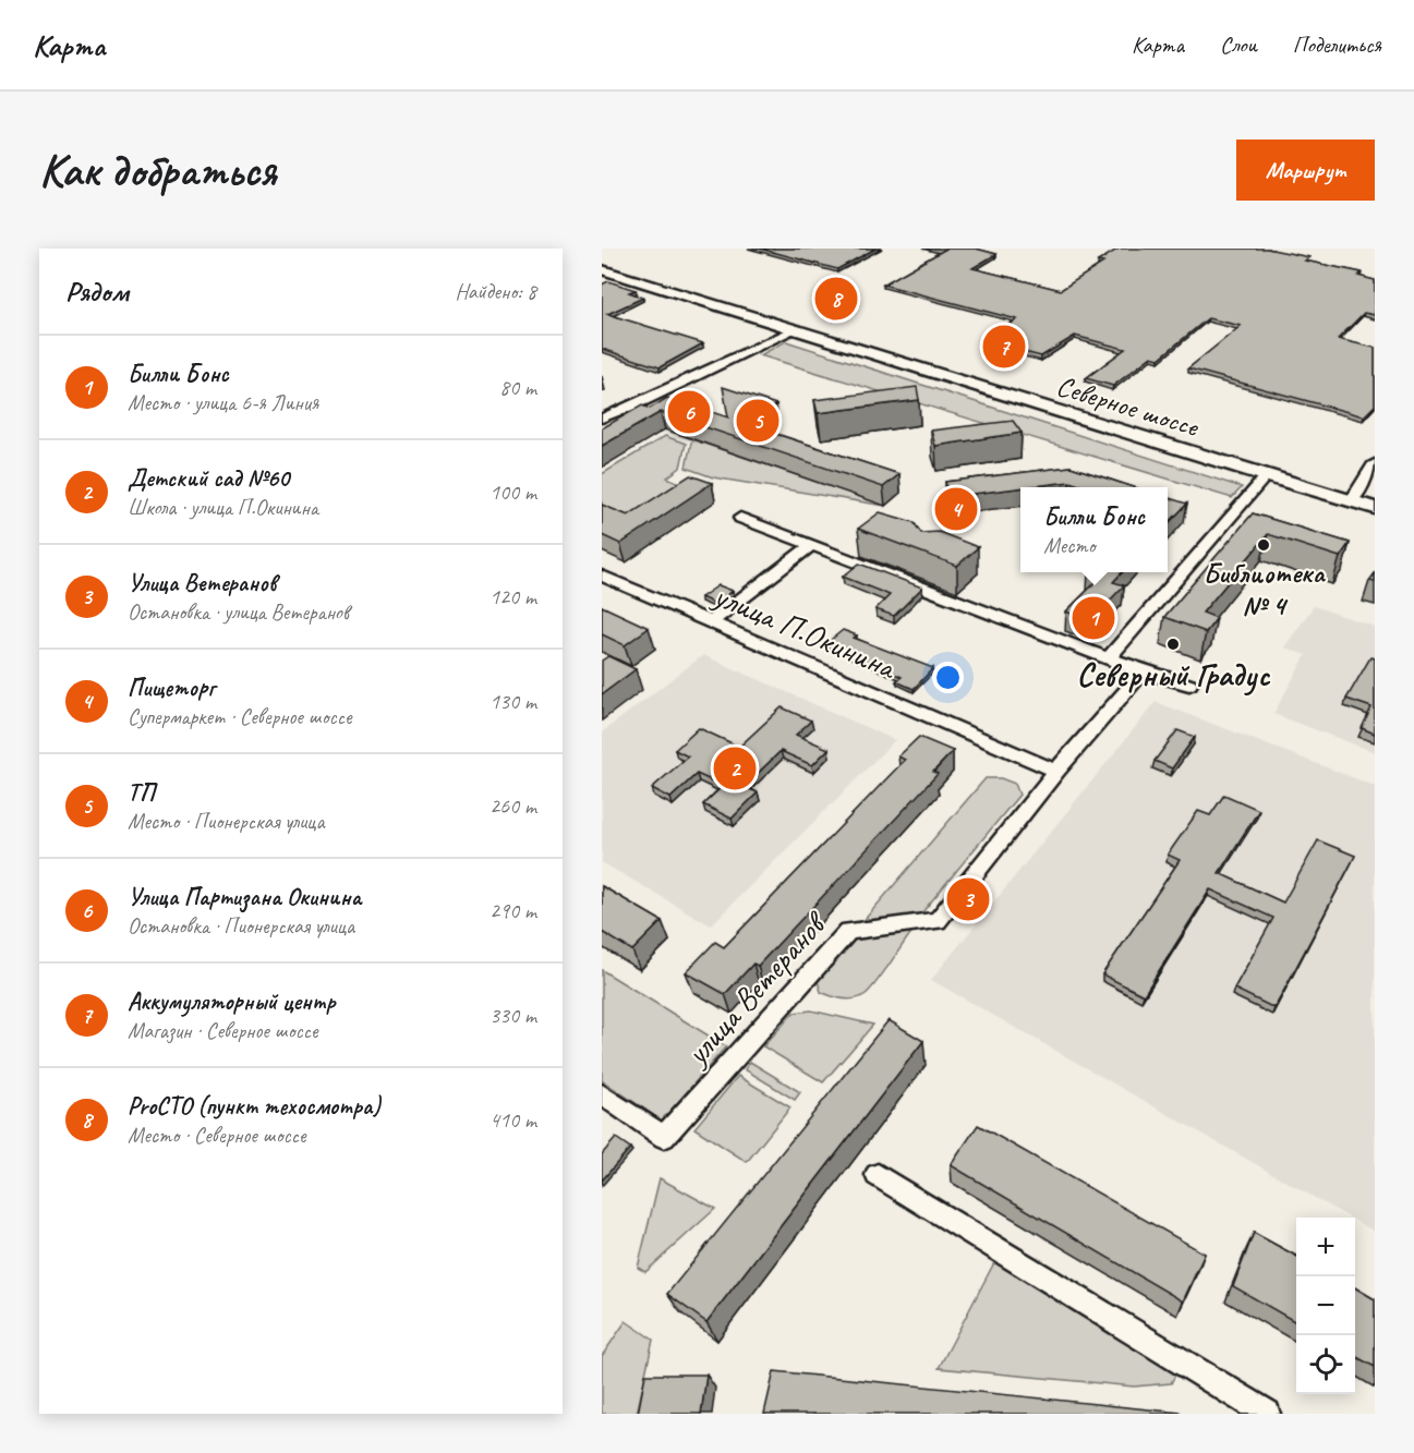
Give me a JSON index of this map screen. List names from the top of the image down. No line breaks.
{"streets":{"main road":["Северное шоссе"],"street":["улица П.Окинина","улица Ветеранов"]},"crossings":[["улица П.Окинина","улица Ветеранов"]],"places":["Библиотека № 4","Северный Градус"],"page":{"header":"Карта","nav":["Карта","Слои","Поделиться"],"buttons":"Маршрут","title":"Как добраться","heading":["Рядом","Найдено: 8"],"pins":["8","7","6","5","4","1","2","3"],"list":[{"mark":"1","name":"Билли Бонс","note":"Место · улица 6-я Линия","value":"80 m"},{"mark":"2","name":"Детский сад №60","note":"Школа · улица П.Окинина","value":"100 m"},{"mark":"3","name":"Улица Ветеранов","note":"Остановка · улица Ветеранов","value":"120 m"},{"mark":"4","name":"Пищеторг","note":"Супермаркет · Северное шоссе","value":"130 m"},{"mark":"5","name":"ТП","note":"Место · Пионерская улица","value":"260 m"},{"mark":"6","name":"Улица Партизана Окинина","note":"Остановка · Пионерская улица","value":"290 m"},{"mark":"7","name":"Аккумуляторный центр","note":"Магазин · Северное шоссе","value":"330 m"},{"mark":"8","name":"ProСТО (пункт техосмотра)","note":"Место · Северное шоссе","value":"410 m"}],"popup":["Билли Бонс","Место"],"map_buttons":["+","−"]}}
